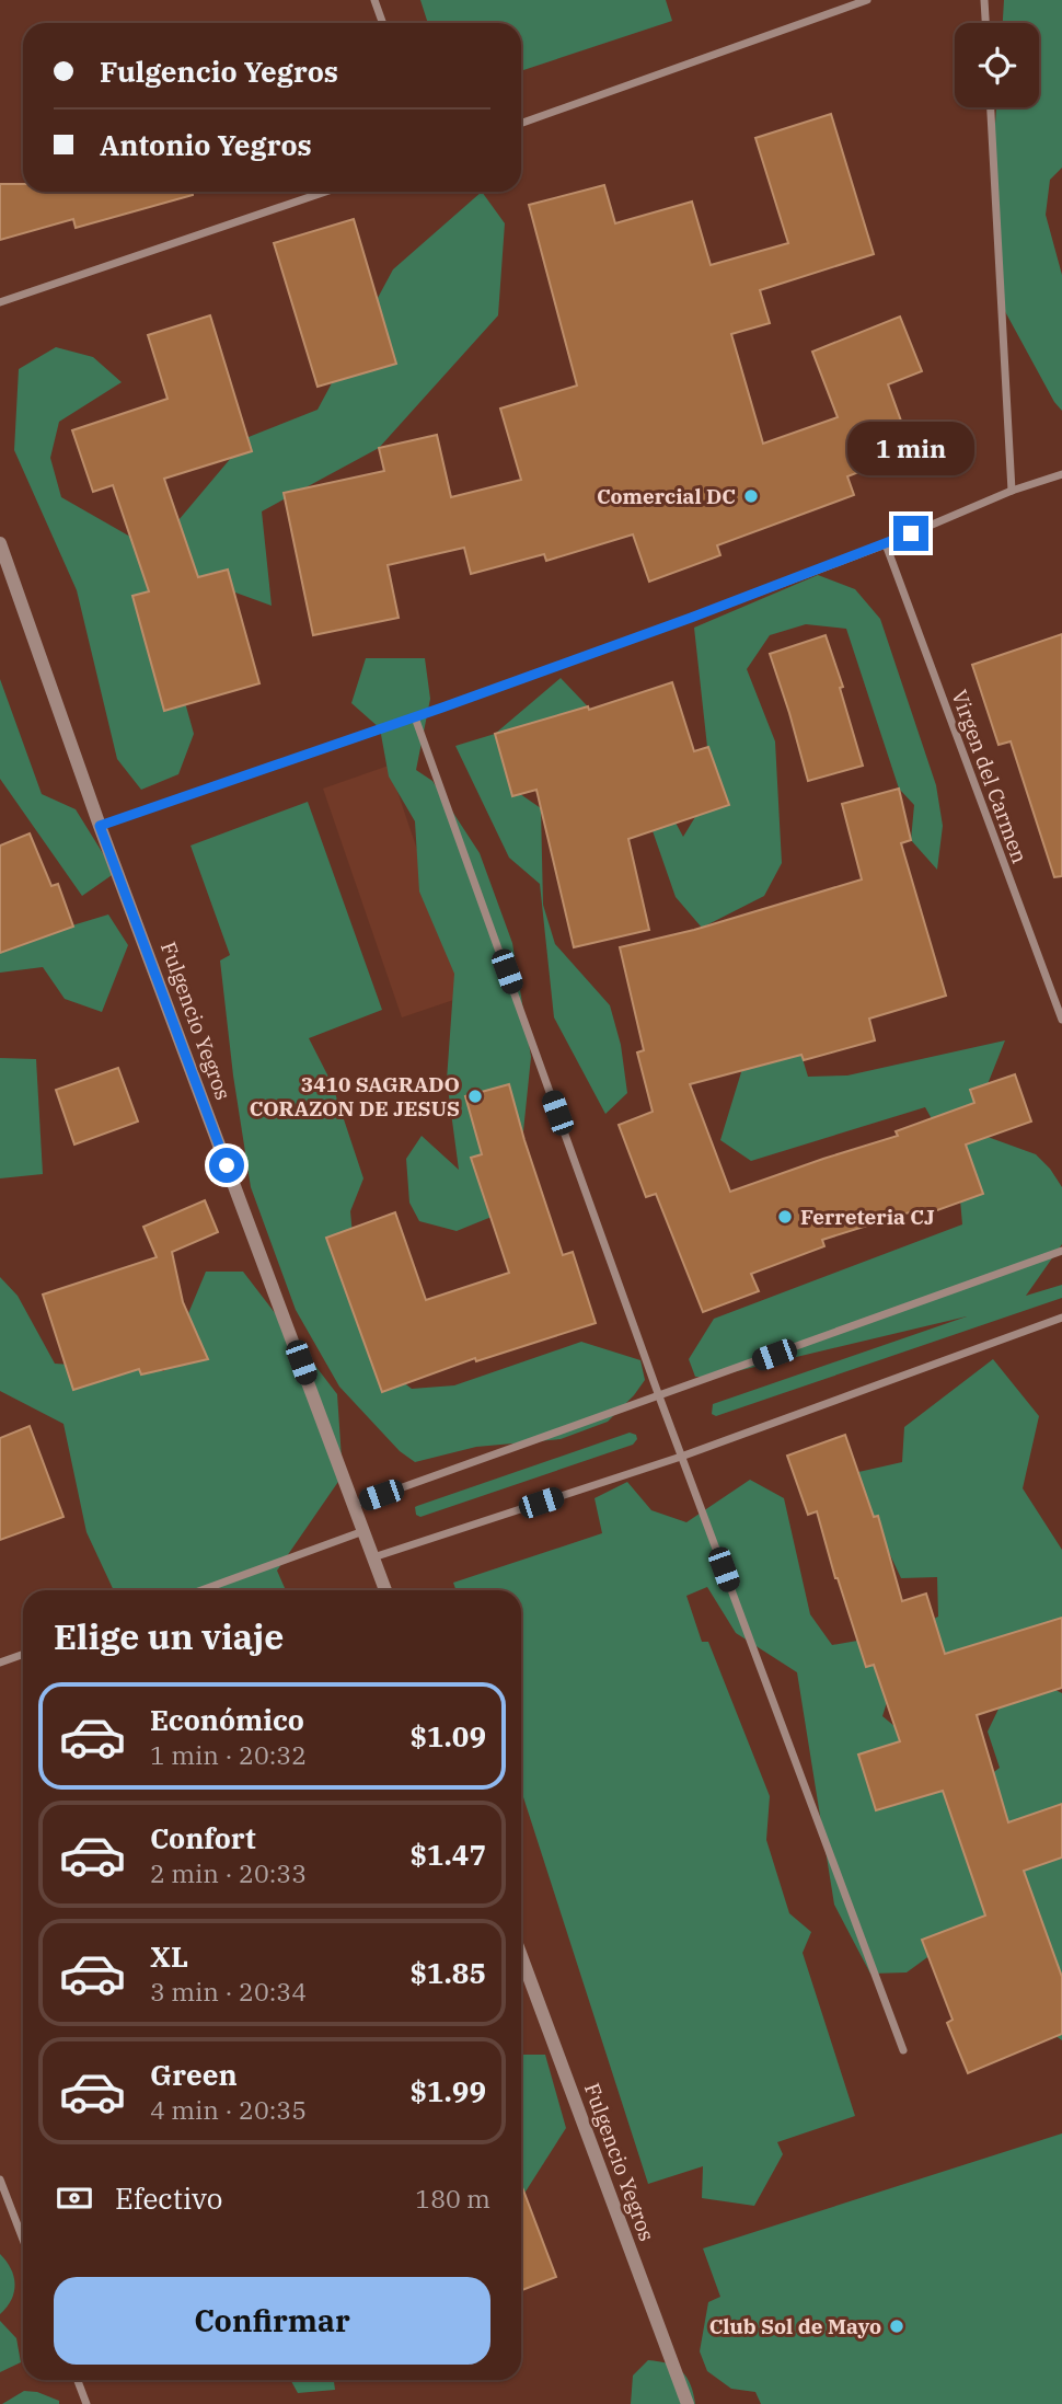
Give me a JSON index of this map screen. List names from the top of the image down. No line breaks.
{"streets":{"street":["Virgen del Carmen","Fulgencio Yegros"]},"places":["Comercial DC","3410 SAGRADO CORAZON DE JESUS","Ferreteria CJ","Club Sol de Mayo"],"page":{"banner":["Fulgencio Yegros","Antonio Yegros"],"bubble":"1 min","heading":"Elige un viaje","list":[{"name":"Económico","note":"1 min · 20:32","value":"$1.09"},{"name":"Confort","note":"2 min · 20:33","value":"$1.47"},{"name":"XL","note":"3 min · 20:34","value":"$1.85"},{"name":"Green","note":"4 min · 20:35","value":"$1.99"}],"pay":["Efectivo","180 m"],"buttons":"Confirmar"}}
